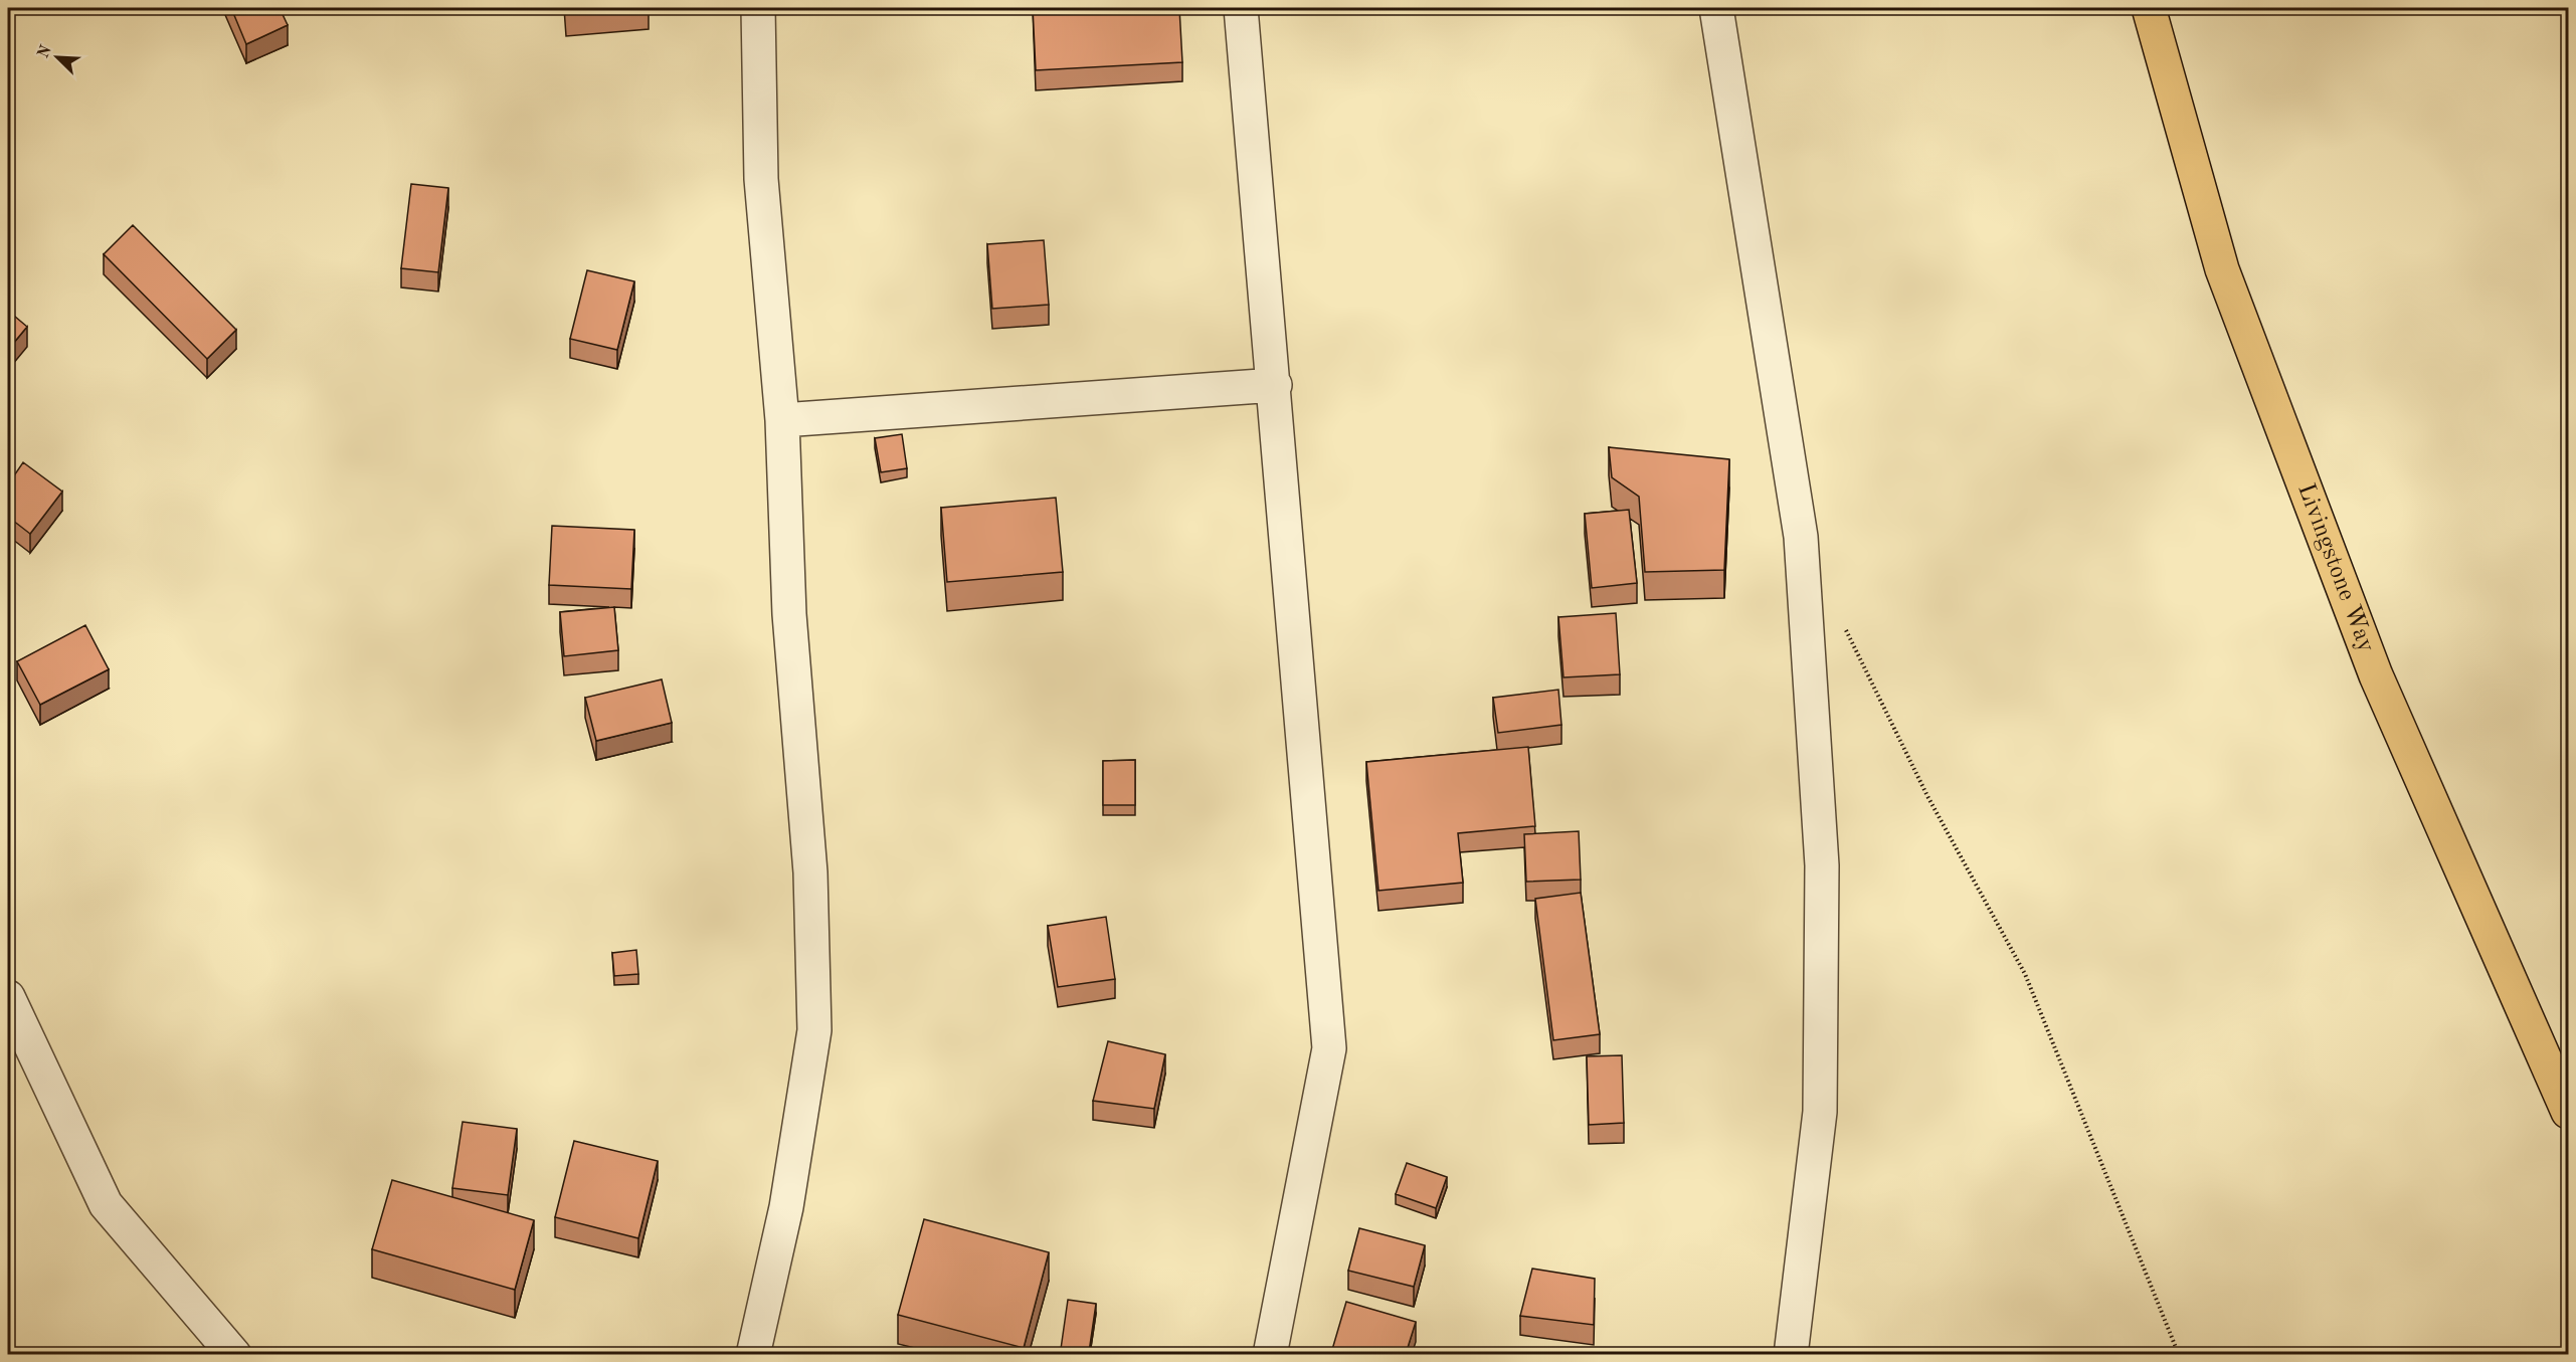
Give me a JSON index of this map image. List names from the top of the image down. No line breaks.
{"streets":{"highway":["Livingstone Way"]},"north":"top left"}
